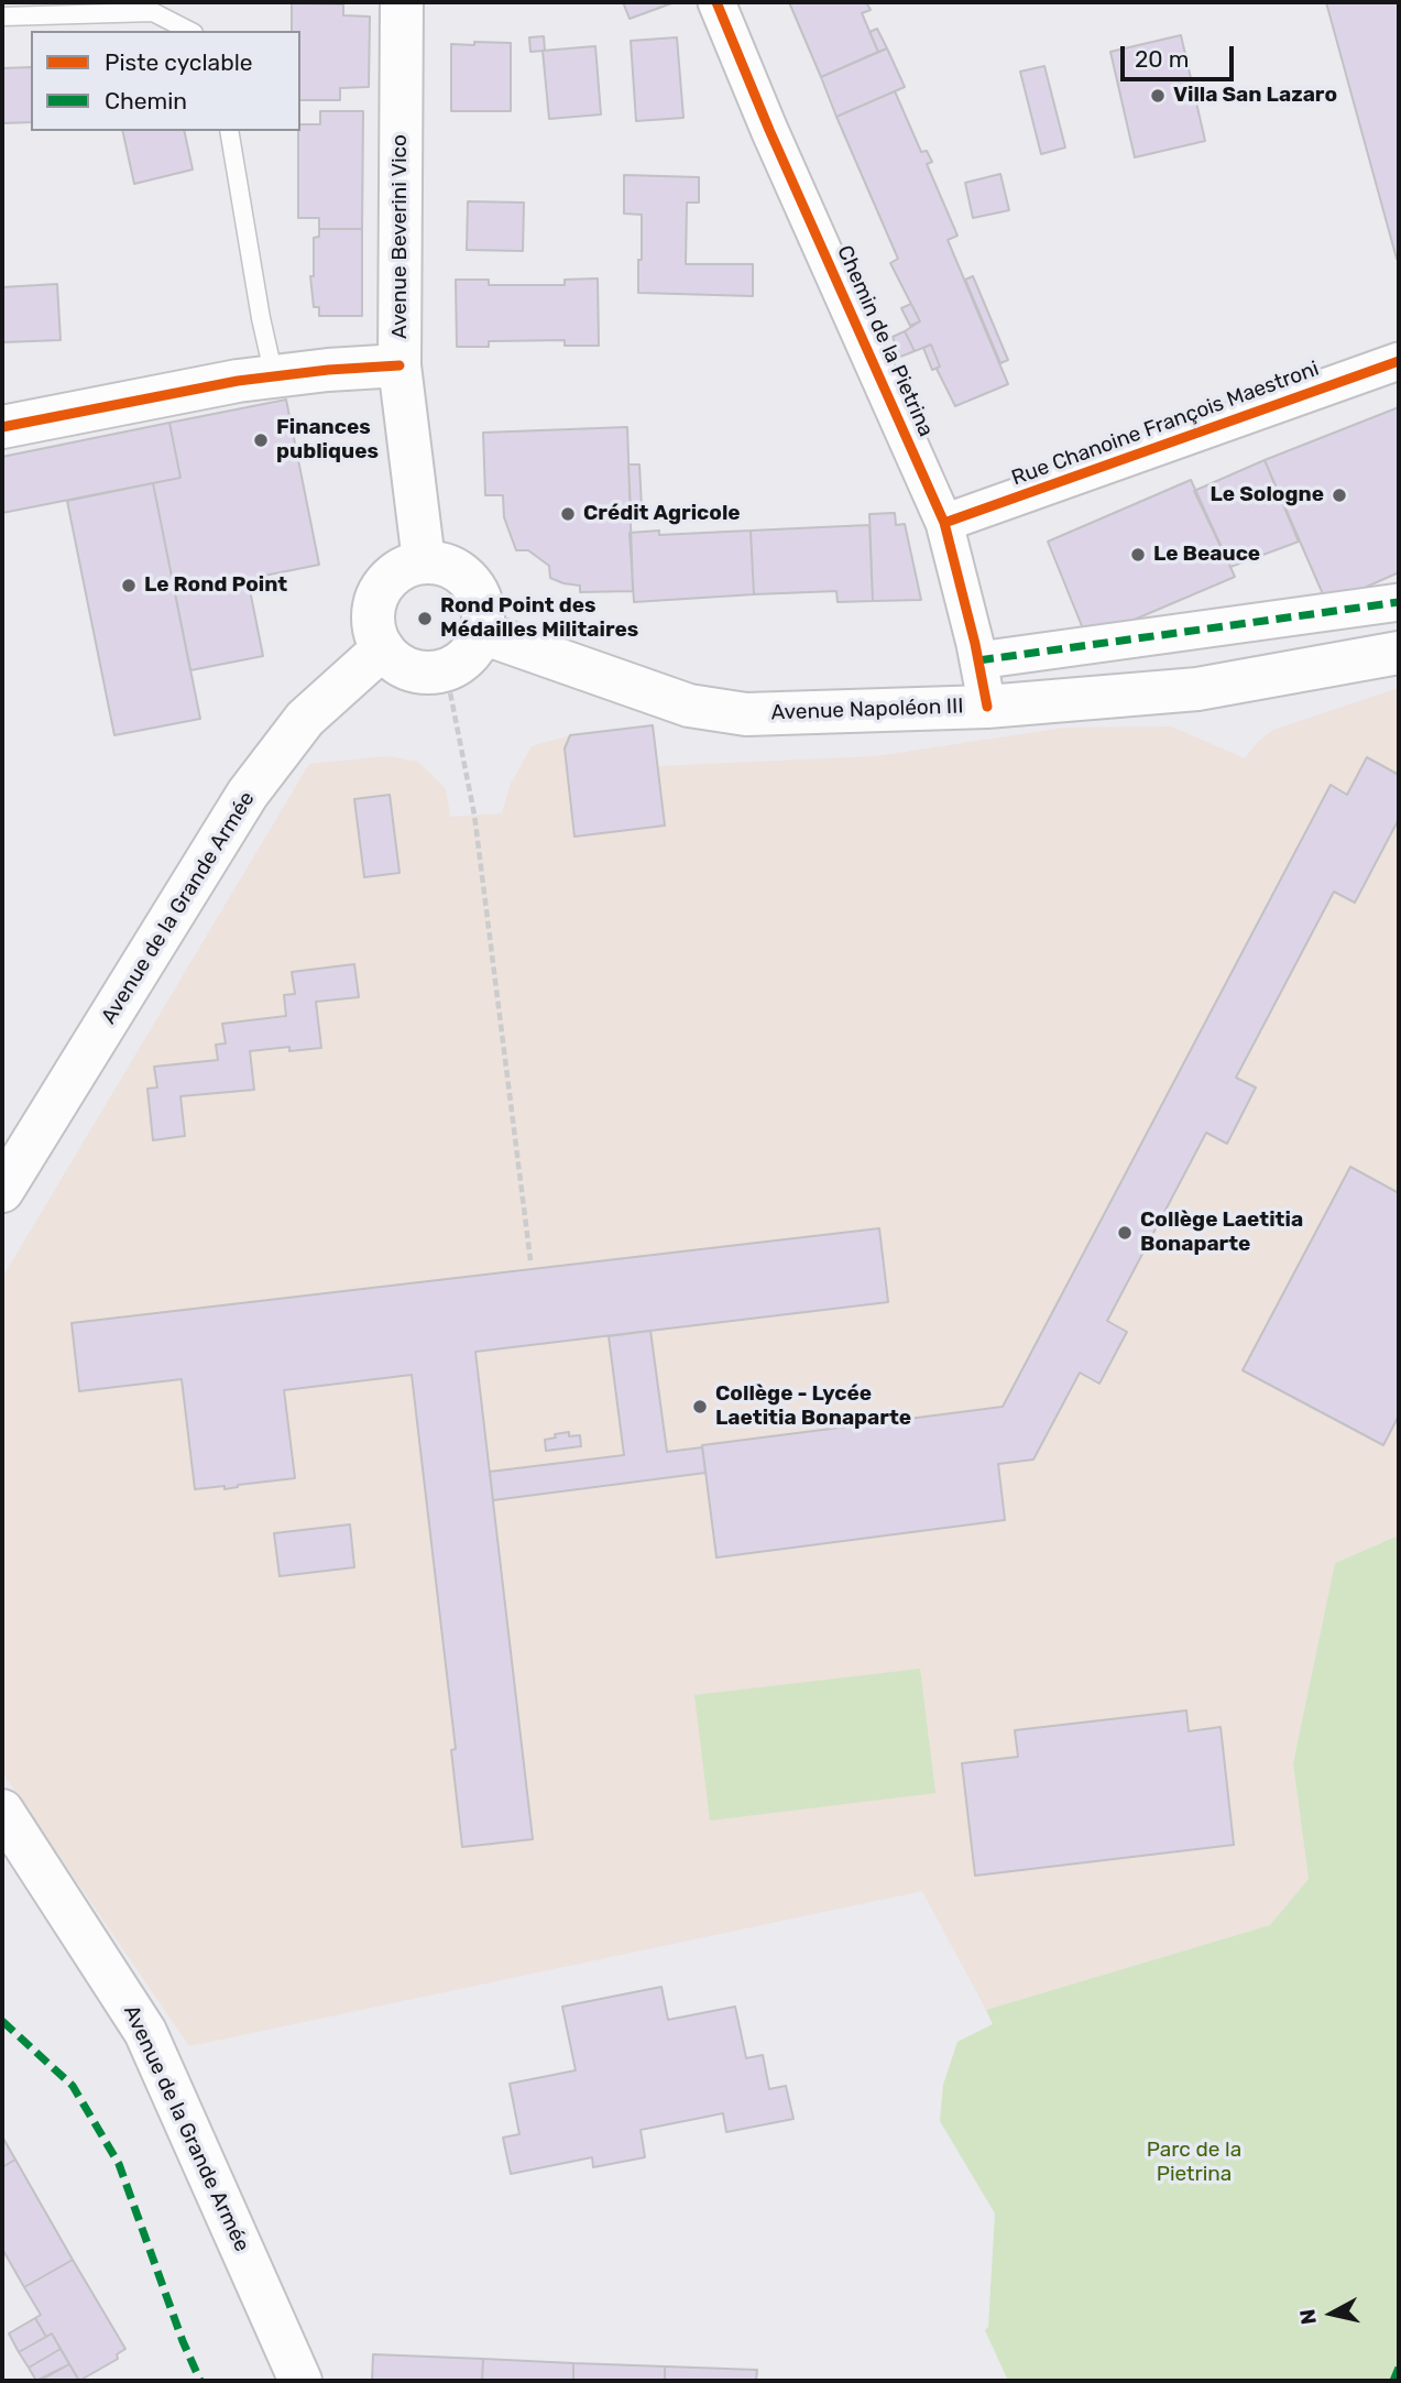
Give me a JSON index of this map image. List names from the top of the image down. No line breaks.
{"streets":{"main road":["Avenue Beverini Vico","Avenue Napoléon III","Avenue de la Grande Armée"],"street":["Chemin de la Pietrina","Rue Chanoine François Maestroni"]},"crossings":[["Avenue Beverini Vico","Avenue Napoléon III"],["Avenue Beverini Vico","Avenue de la Grande Armée"],["Chemin de la Pietrina","Rue Chanoine François Maestroni"],["Chemin de la Pietrina","Avenue Napoléon III"],["Avenue Napoléon III","Avenue de la Grande Armée"]],"parks":["Parc de la Pietrina"],"places":["Villa San Lazaro","Finances publiques","Le Sologne","Crédit Agricole","Le Beauce","Le Rond Point","Rond Point des Médailles Militaires","Collège Laetitia Bonaparte","Collège - Lycée Laetitia Bonaparte"],"legend":["Piste cyclable","Chemin"],"scale_bar":"20 m","north":"left"}
